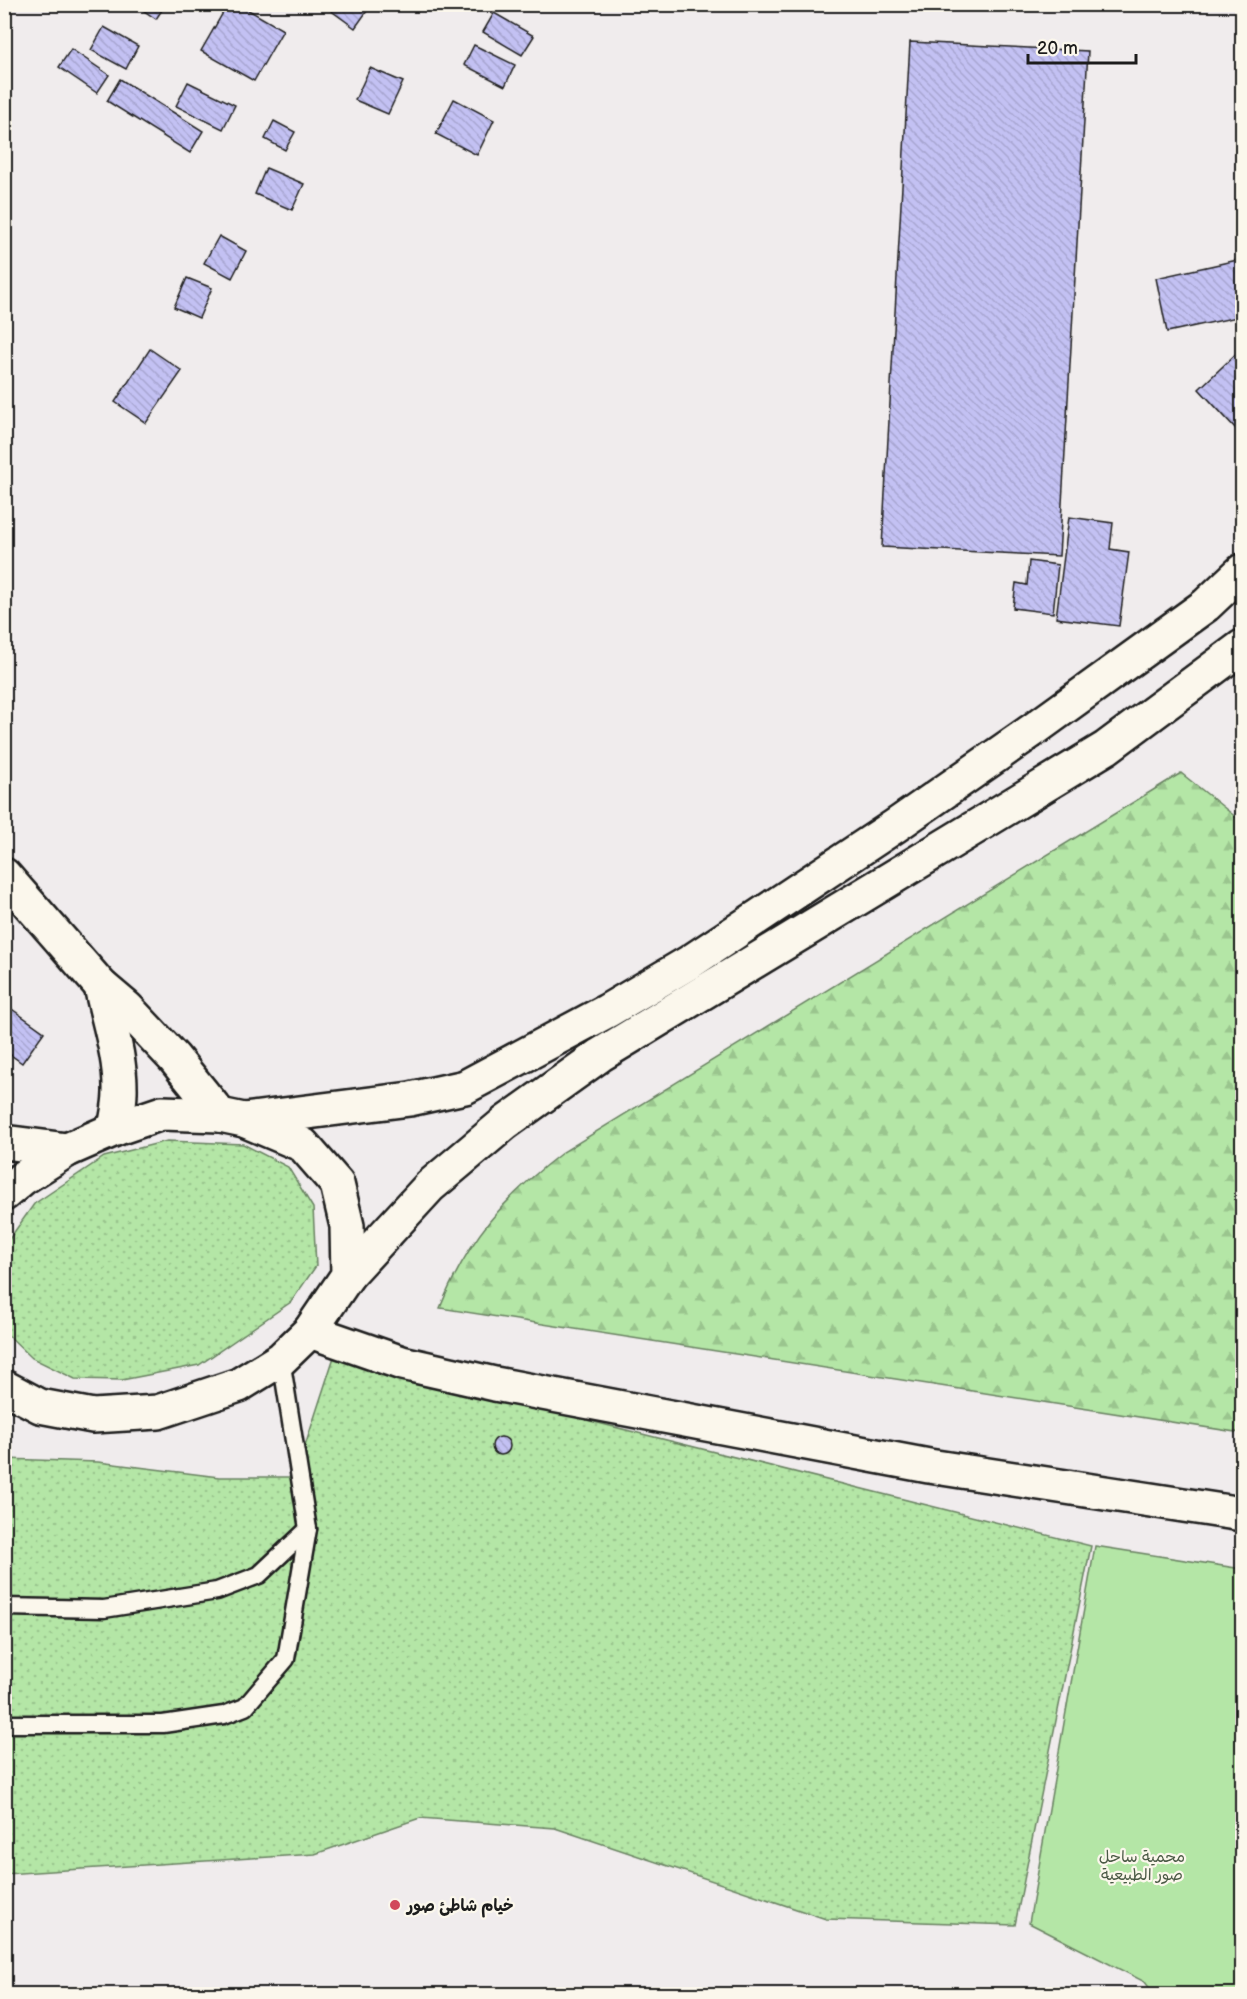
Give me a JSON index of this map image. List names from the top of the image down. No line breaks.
{"parks":["محمية ساحل صور الطبيعية"],"places":["خيام شاطئ صور"],"scale_bar":"20 m"}
